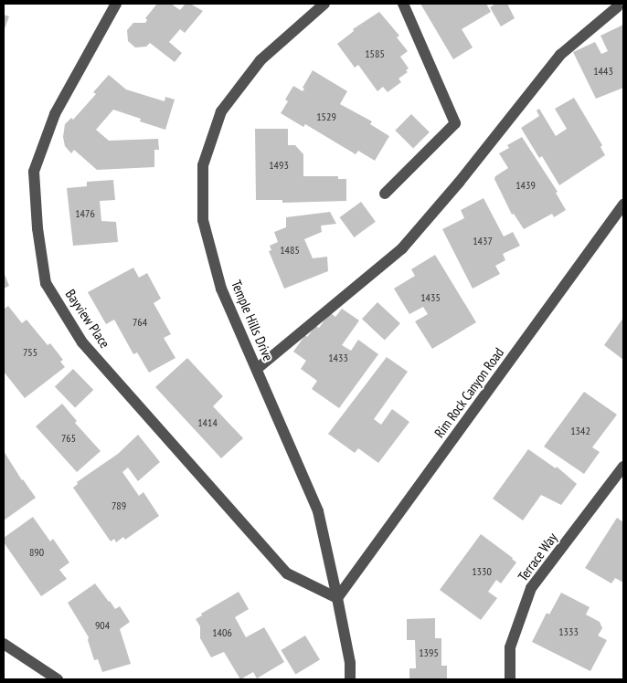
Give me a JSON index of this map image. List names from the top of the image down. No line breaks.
{"streets":{"street":["Bayview Place","Temple Hills Drive","Rim Rock Canyon Road","Terrace Way"]},"crossings":[["Bayview Place","Temple Hills Drive"],["Bayview Place","Rim Rock Canyon Road"],["Temple Hills Drive","Rim Rock Canyon Road"]],"house_numbers":["1585","1443","1529","1493","1439","1476","1437","1485","1435","764","755","1433","1414","1342","765","789","890","1330","904","1333","1406","1395"]}
